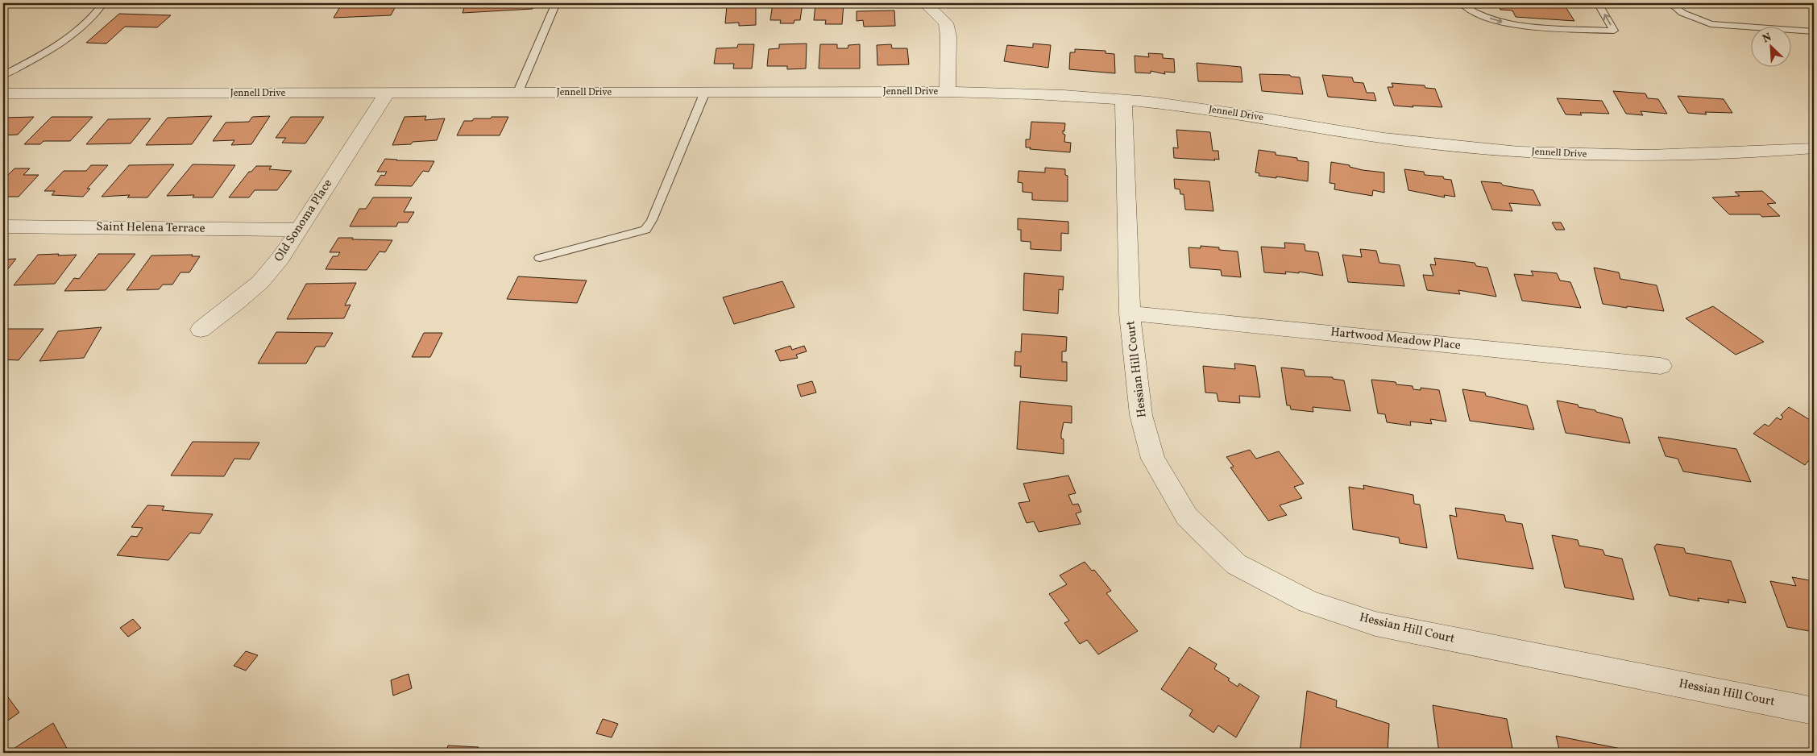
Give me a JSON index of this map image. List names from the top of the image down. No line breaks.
{"streets":{"street":["Jennell Drive","Old Sonoma Place","Saint Helena Terrace","Hartwood Meadow Place","Hessian Hill Court"]},"crossings":[["Jennell Drive","Old Sonoma Place"],["Jennell Drive","Hessian Hill Court"],["Old Sonoma Place","Saint Helena Terrace"],["Hartwood Meadow Place","Hessian Hill Court"]],"north":"top left"}
